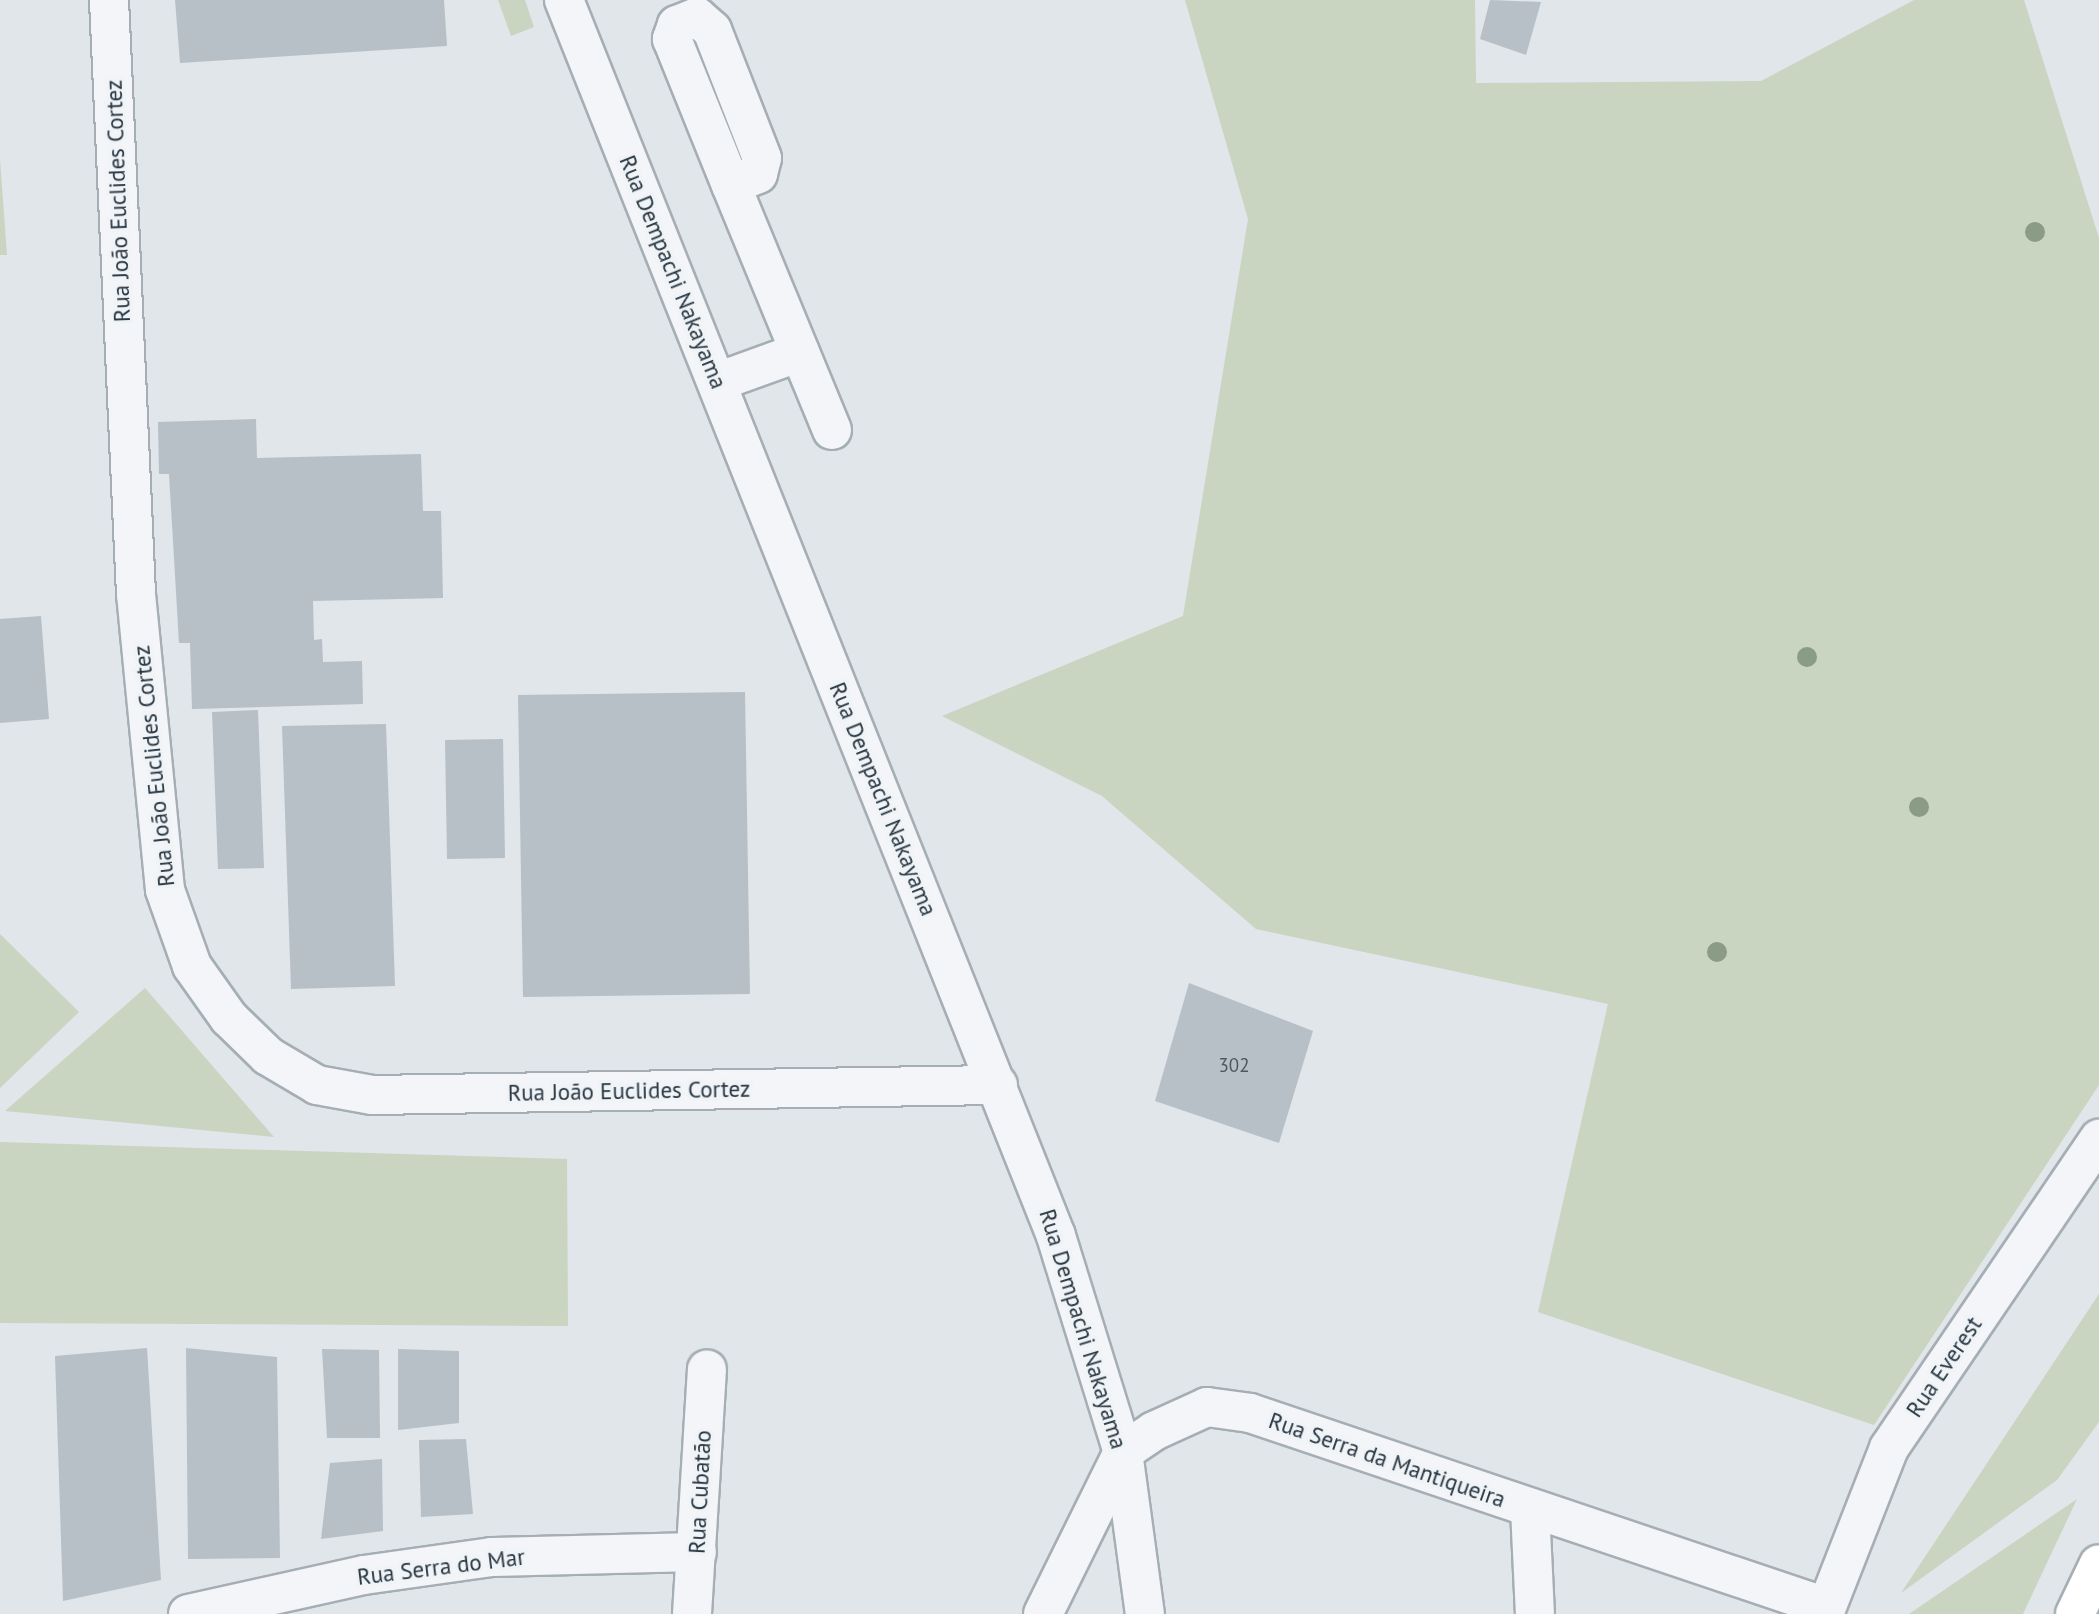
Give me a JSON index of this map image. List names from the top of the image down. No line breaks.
{"streets":{"street":["Rua João Euclides Cortez","Rua Dempachi Nakayama","Rua Everest","Rua Serra da Mantiqueira","Rua Cubatão","Rua Serra do Mar"]},"crossings":[["Rua João Euclides Cortez","Rua Dempachi Nakayama"],["Rua Dempachi Nakayama","Rua Serra da Mantiqueira"],["Rua Everest","Rua Serra da Mantiqueira"],["Rua Cubatão","Rua Serra do Mar"]],"house_numbers":["302"]}
